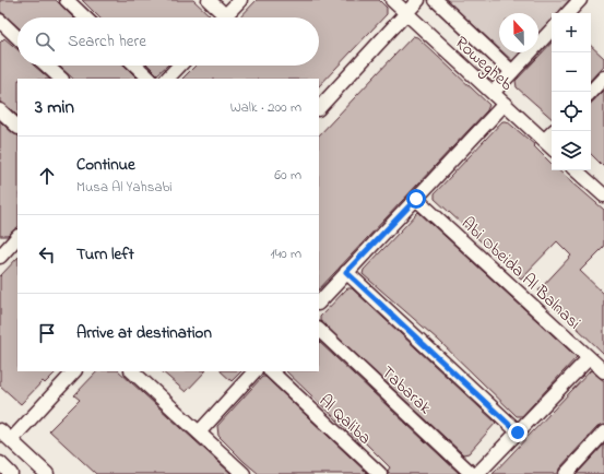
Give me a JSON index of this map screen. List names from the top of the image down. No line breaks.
{"streets":{"street":["Rowegheb","Abi Obeida Al Balnasi","Tabarak","Al Qaliba"]},"north":"top","page":{"map_buttons":["+","−"],"search":"Search here","heading":["3 min","Walk · 200 m"],"list":[["Continue","Musa Al Yahsabi","60 m"],["Turn left","140 m"],"Arrive at destination"]}}
